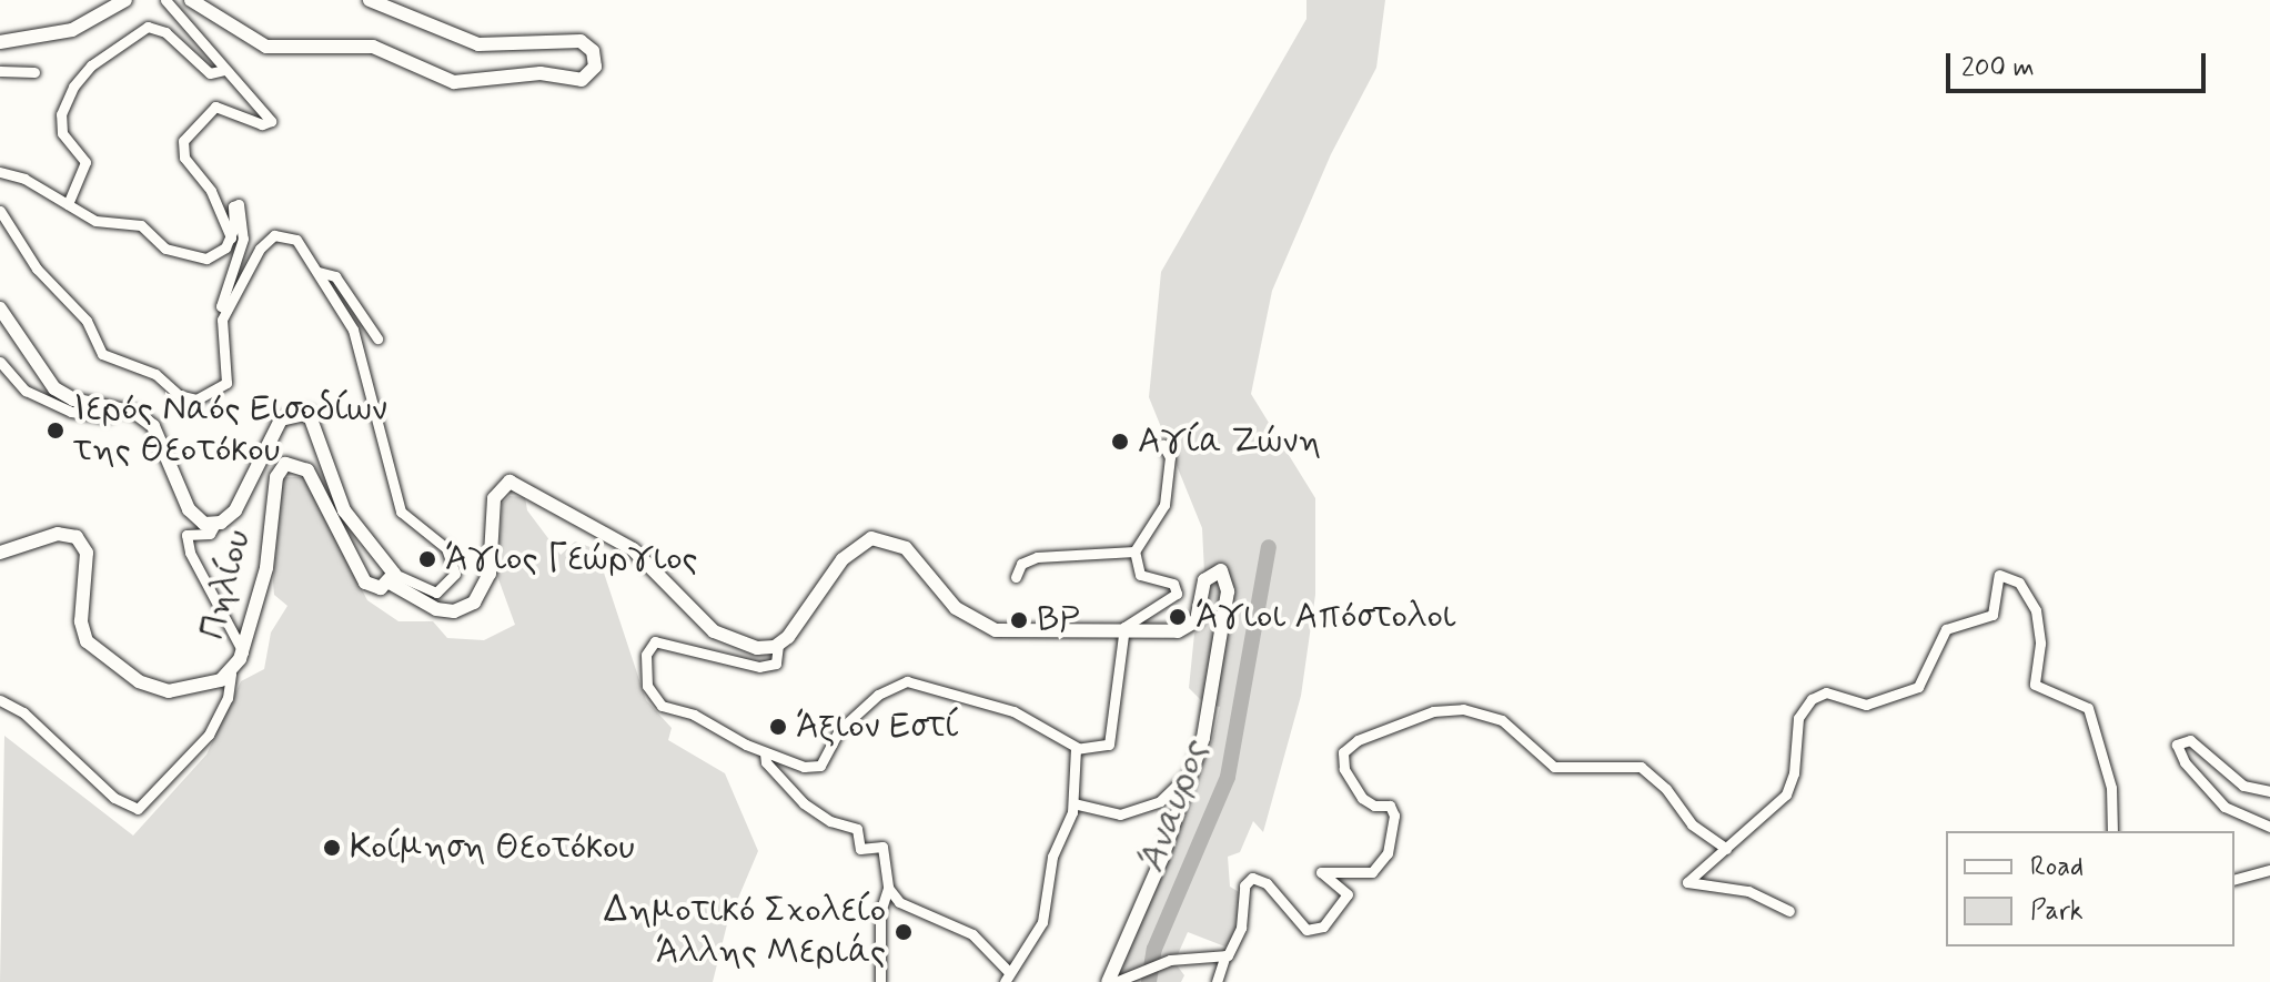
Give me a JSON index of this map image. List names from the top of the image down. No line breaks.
{"streets":{"main road":["Πηλίου"]},"water":["Άναυρος"],"places":["Ιερός Ναός Εισοδίων της Θεοτόκου","Αγία Ζώνη","Άγιος Γεώργιος","Άγιοι Απόστολοι","BP","Άξιον Εστί","Κοίμηση Θεοτόκου","Δημοτικό Σχολείο Άλλης Μεριάς"],"legend":["Road","Park"],"scale_bar":"200 m"}
